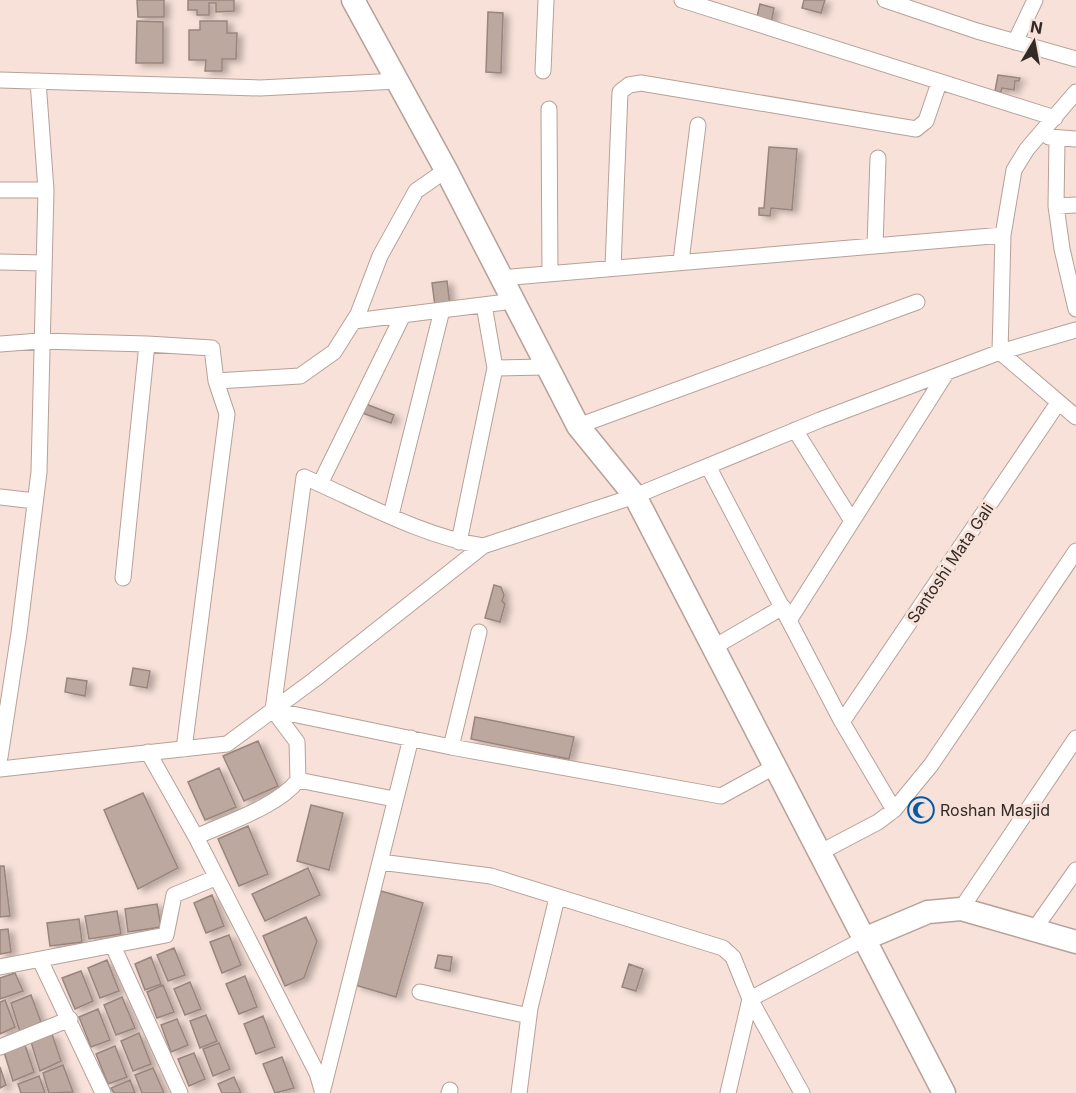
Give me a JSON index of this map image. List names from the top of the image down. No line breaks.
{"streets":{"street":["Santoshi Mata Gali"]},"places":{"mosque":["Roshan Masjid"]},"north":"top"}
